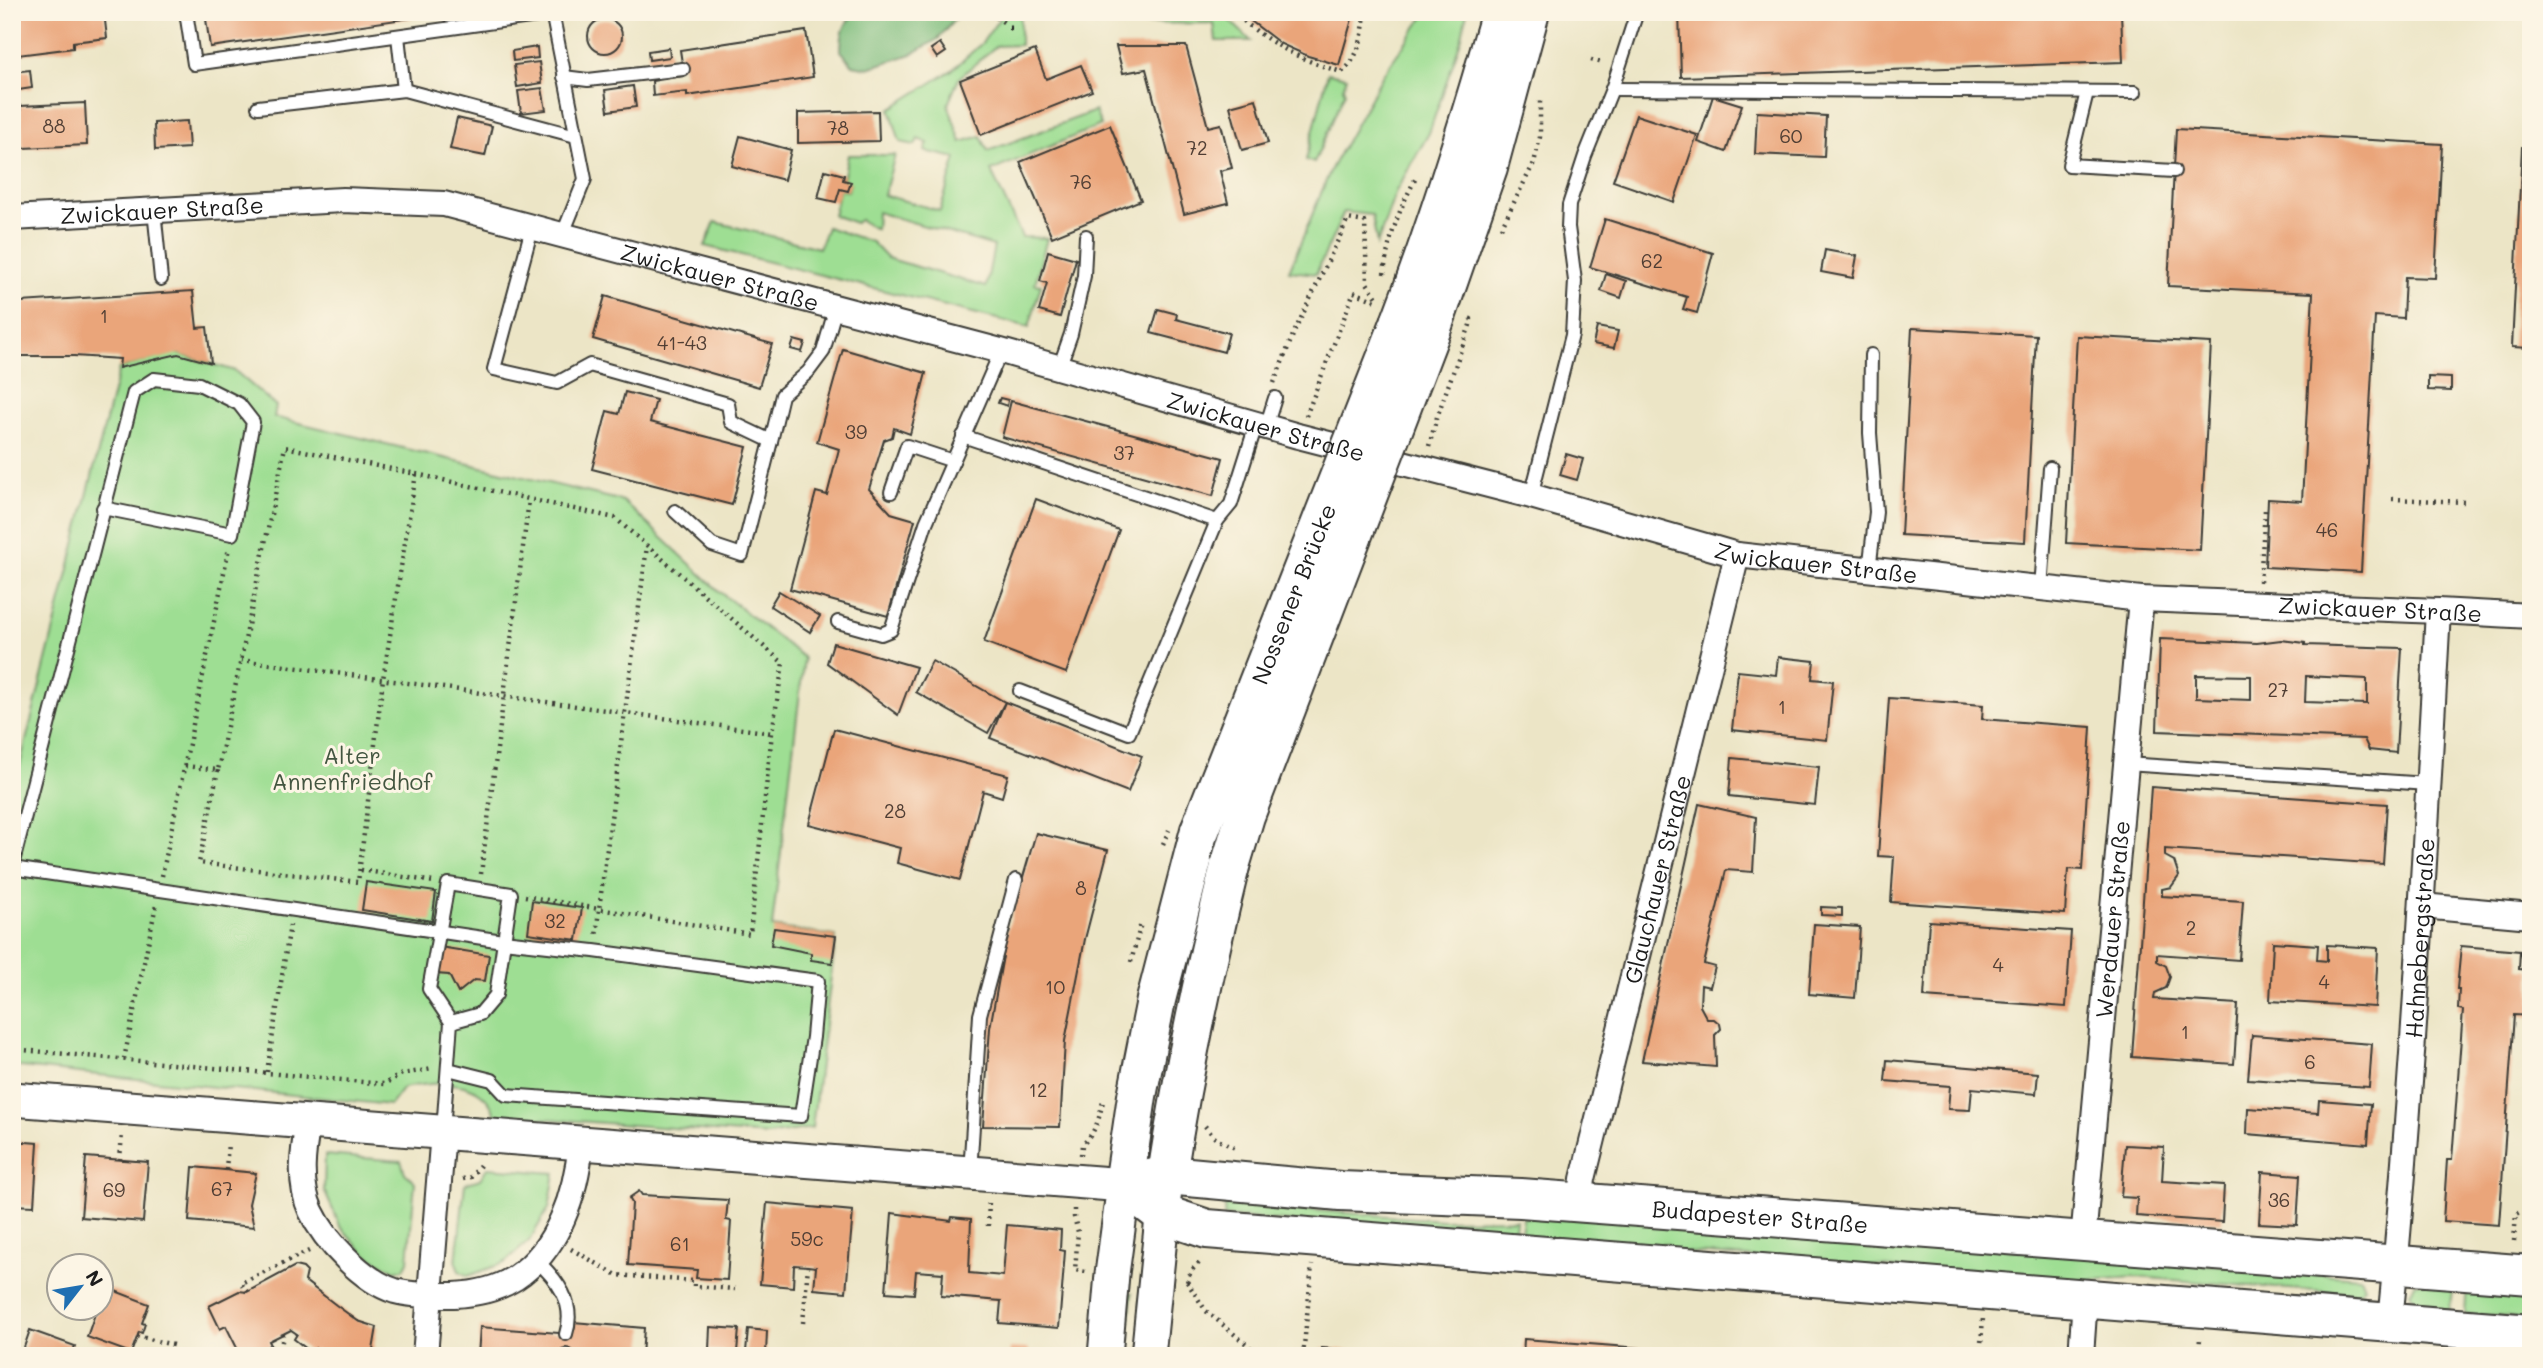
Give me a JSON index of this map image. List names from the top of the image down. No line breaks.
{"streets":{"main road":["Nossener Brücke","Budapester Straße"],"street":["Zwickauer Straße","Glauchauer Straße","Werdauer Straße","Hahnebergstraße"]},"crossings":[["Zwickauer Straße","Glauchauer Straße"],["Zwickauer Straße","Werdauer Straße"],["Zwickauer Straße","Hahnebergstraße"],["Nossener Brücke","Budapester Straße"],["Glauchauer Straße","Budapester Straße"],["Werdauer Straße","Budapester Straße"],["Hahnebergstraße","Budapester Straße"]],"parks":["Alter Annenfriedhof"],"house_numbers":["88","78","60","72","76","62","1","41-43","39","37","46","27","1","28","8","32","2","4","4","10","1","6","12","67","69","36","59c","61"],"north":"top right"}
